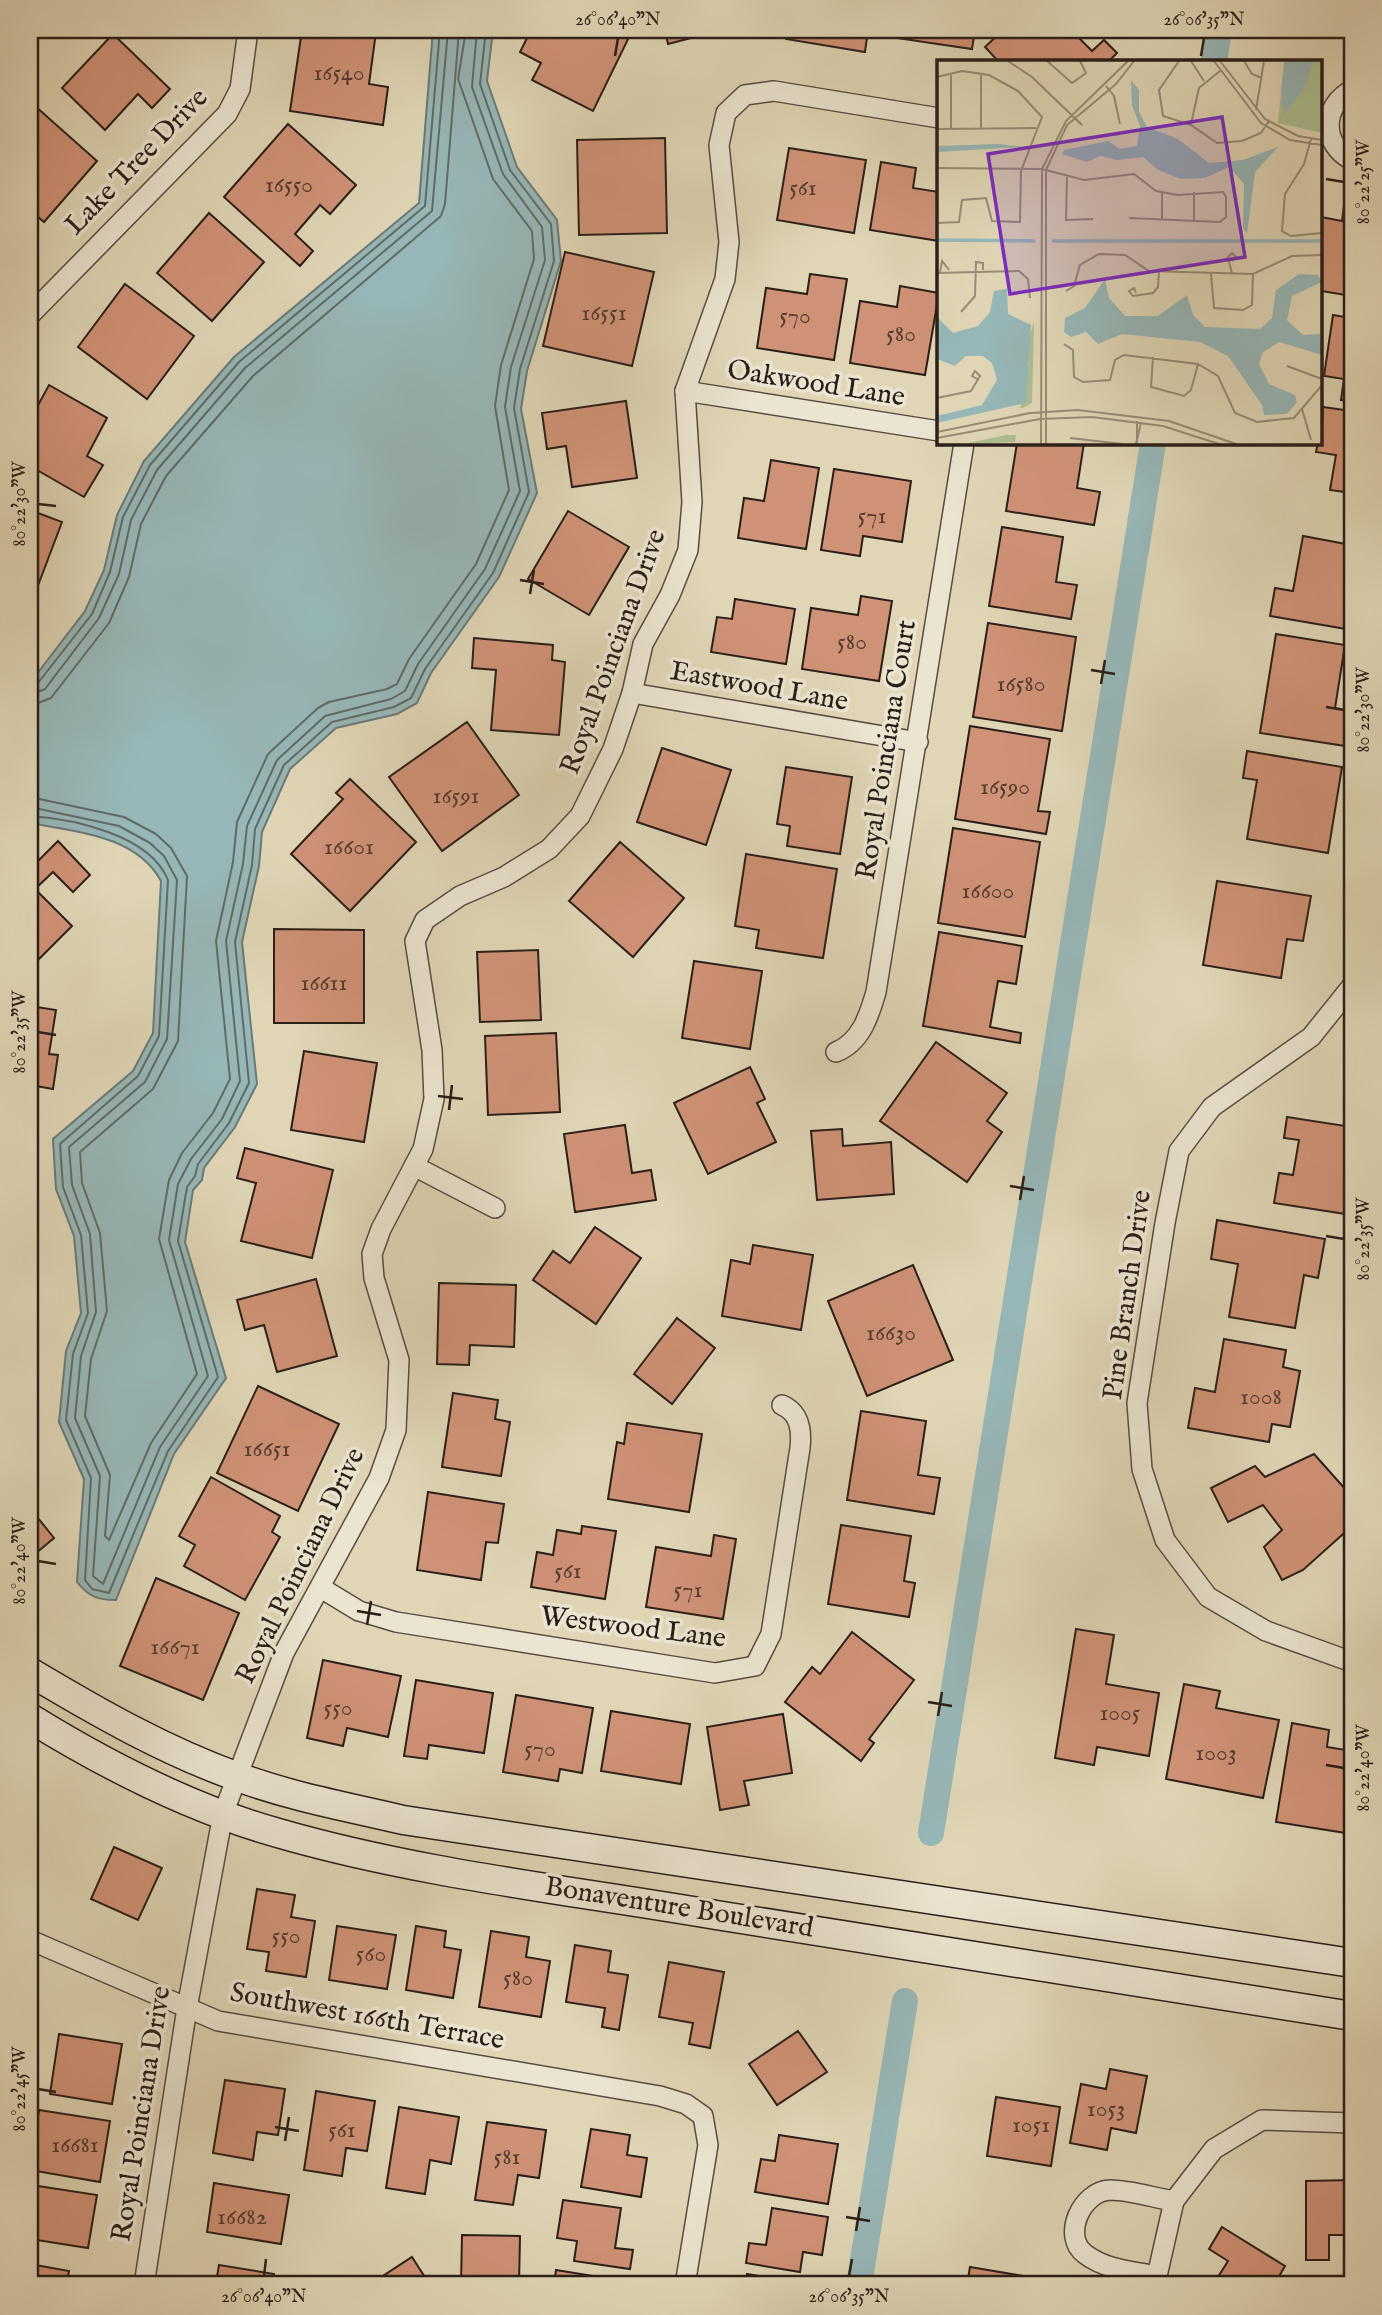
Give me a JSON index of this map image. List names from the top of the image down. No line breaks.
{"streets":{"main road":["Bonaventure Boulevard"],"street":["Lake Tree Drive","Oakwood Lane","Royal Poinciana Drive","Eastwood Lane","Royal Poinciana Court","Pine Branch Drive","Westwood Lane","Southwest 166th Terrace"]},"crossings":[["Oakwood Lane","Royal Poinciana Drive"],["Royal Poinciana Drive","Eastwood Lane"],["Royal Poinciana Drive","Westwood Lane"],["Royal Poinciana Drive","Bonaventure Boulevard"],["Royal Poinciana Drive","Southwest 166th Terrace"],["Eastwood Lane","Royal Poinciana Court"]],"house_numbers":["16540","16550","561","16551","570","580","571","580","16580","16590","16591","16601","16600","16611","16630","1008","16651","561","571","16671","550","1005","570","1003","550","560","580","1053","1051","561","16681","581","16682"],"coordinates":["26°06'40\"N","26°06'35\"N","80°22'25\"W","80°22'30\"W","80°22'35\"W","80°22'40\"W","80°22'45\"W"]}
